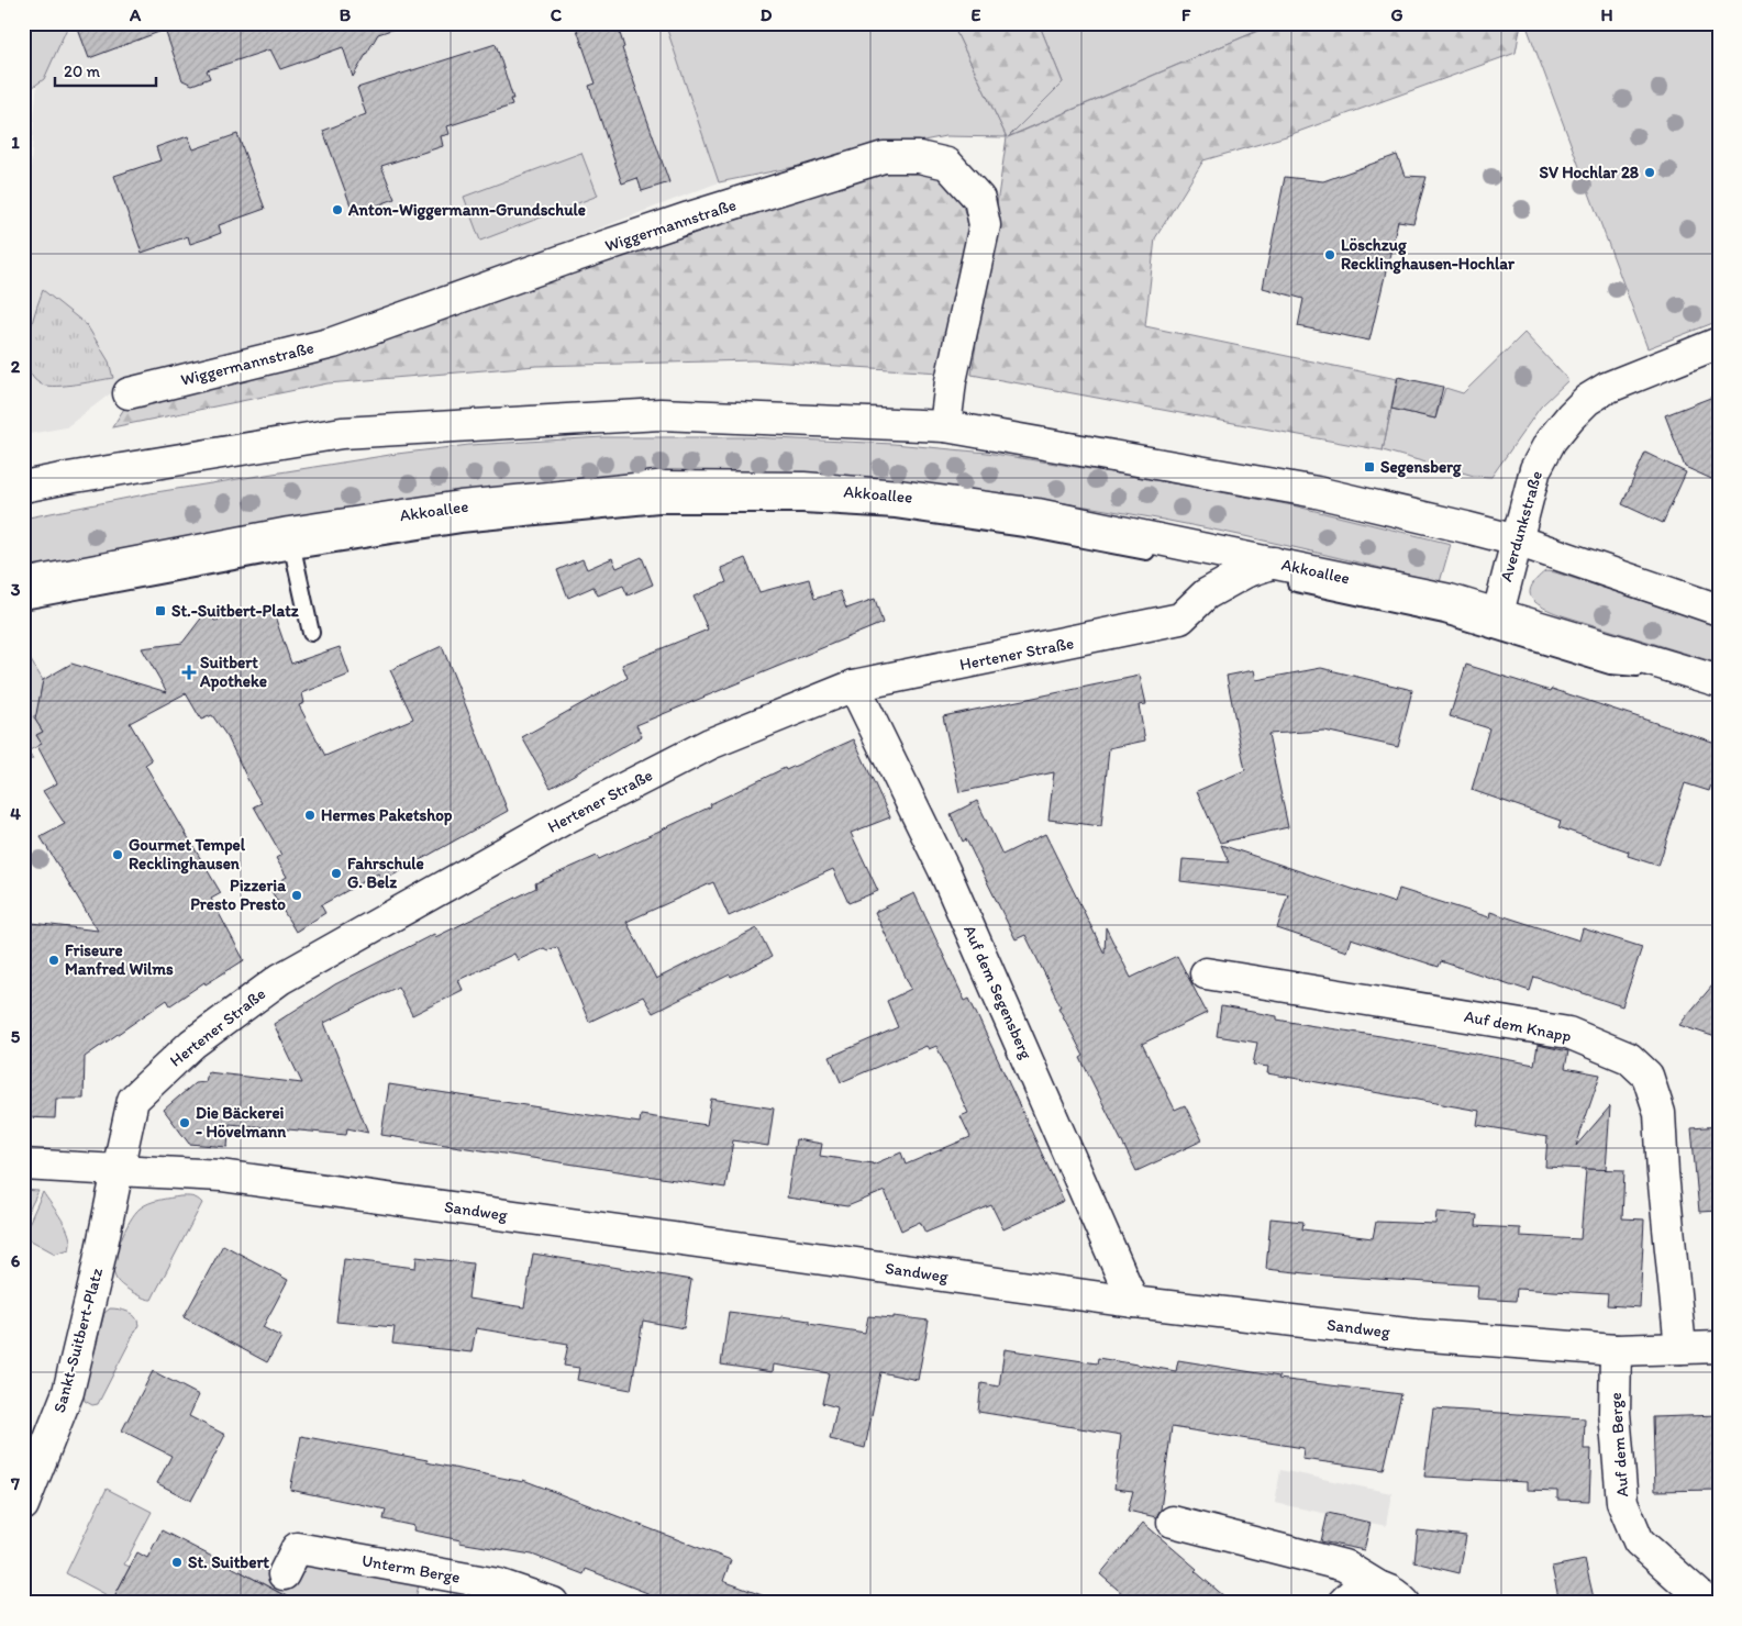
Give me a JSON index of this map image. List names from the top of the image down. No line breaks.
{"streets":{"street":["Wiggermannstraße","Akkoallee","Averdunkstraße","Hertener Straße","Auf dem Segensberg","Auf dem Knapp","Sandweg","Sankt-Suitbert-Platz","Auf dem Berge","Unterm Berge"]},"crossings":[["Akkoallee","Averdunkstraße"],["Akkoallee","Hertener Straße"],["Hertener Straße","Auf dem Segensberg"],["Hertener Straße","Sandweg"],["Hertener Straße","Sankt-Suitbert-Platz"],["Auf dem Segensberg","Sandweg"],["Auf dem Knapp","Sandweg"],["Sandweg","Sankt-Suitbert-Platz"],["Sandweg","Auf dem Berge"]],"places":{"other":["SV Hochlar 28","Anton-Wiggermann-Grundschule","Löschzug Recklinghausen-Hochlar","Hermes Paketshop","Gourmet Tempel Recklinghausen","Fahrschule G. Belz","Pizzeria Presto Presto","Friseure Manfred Wilms","Die Bäckerei - Hövelmann","St. Suitbert"],"transit":["Segensberg","St.-Suitbert-Platz"],"health":["Suitbert Apotheke"]},"scale_bar":"20 m","grid":{"columns":["A","B","C","D","E","F","G","H"],"rows":["1","2","3","4","5","6","7"]}}
